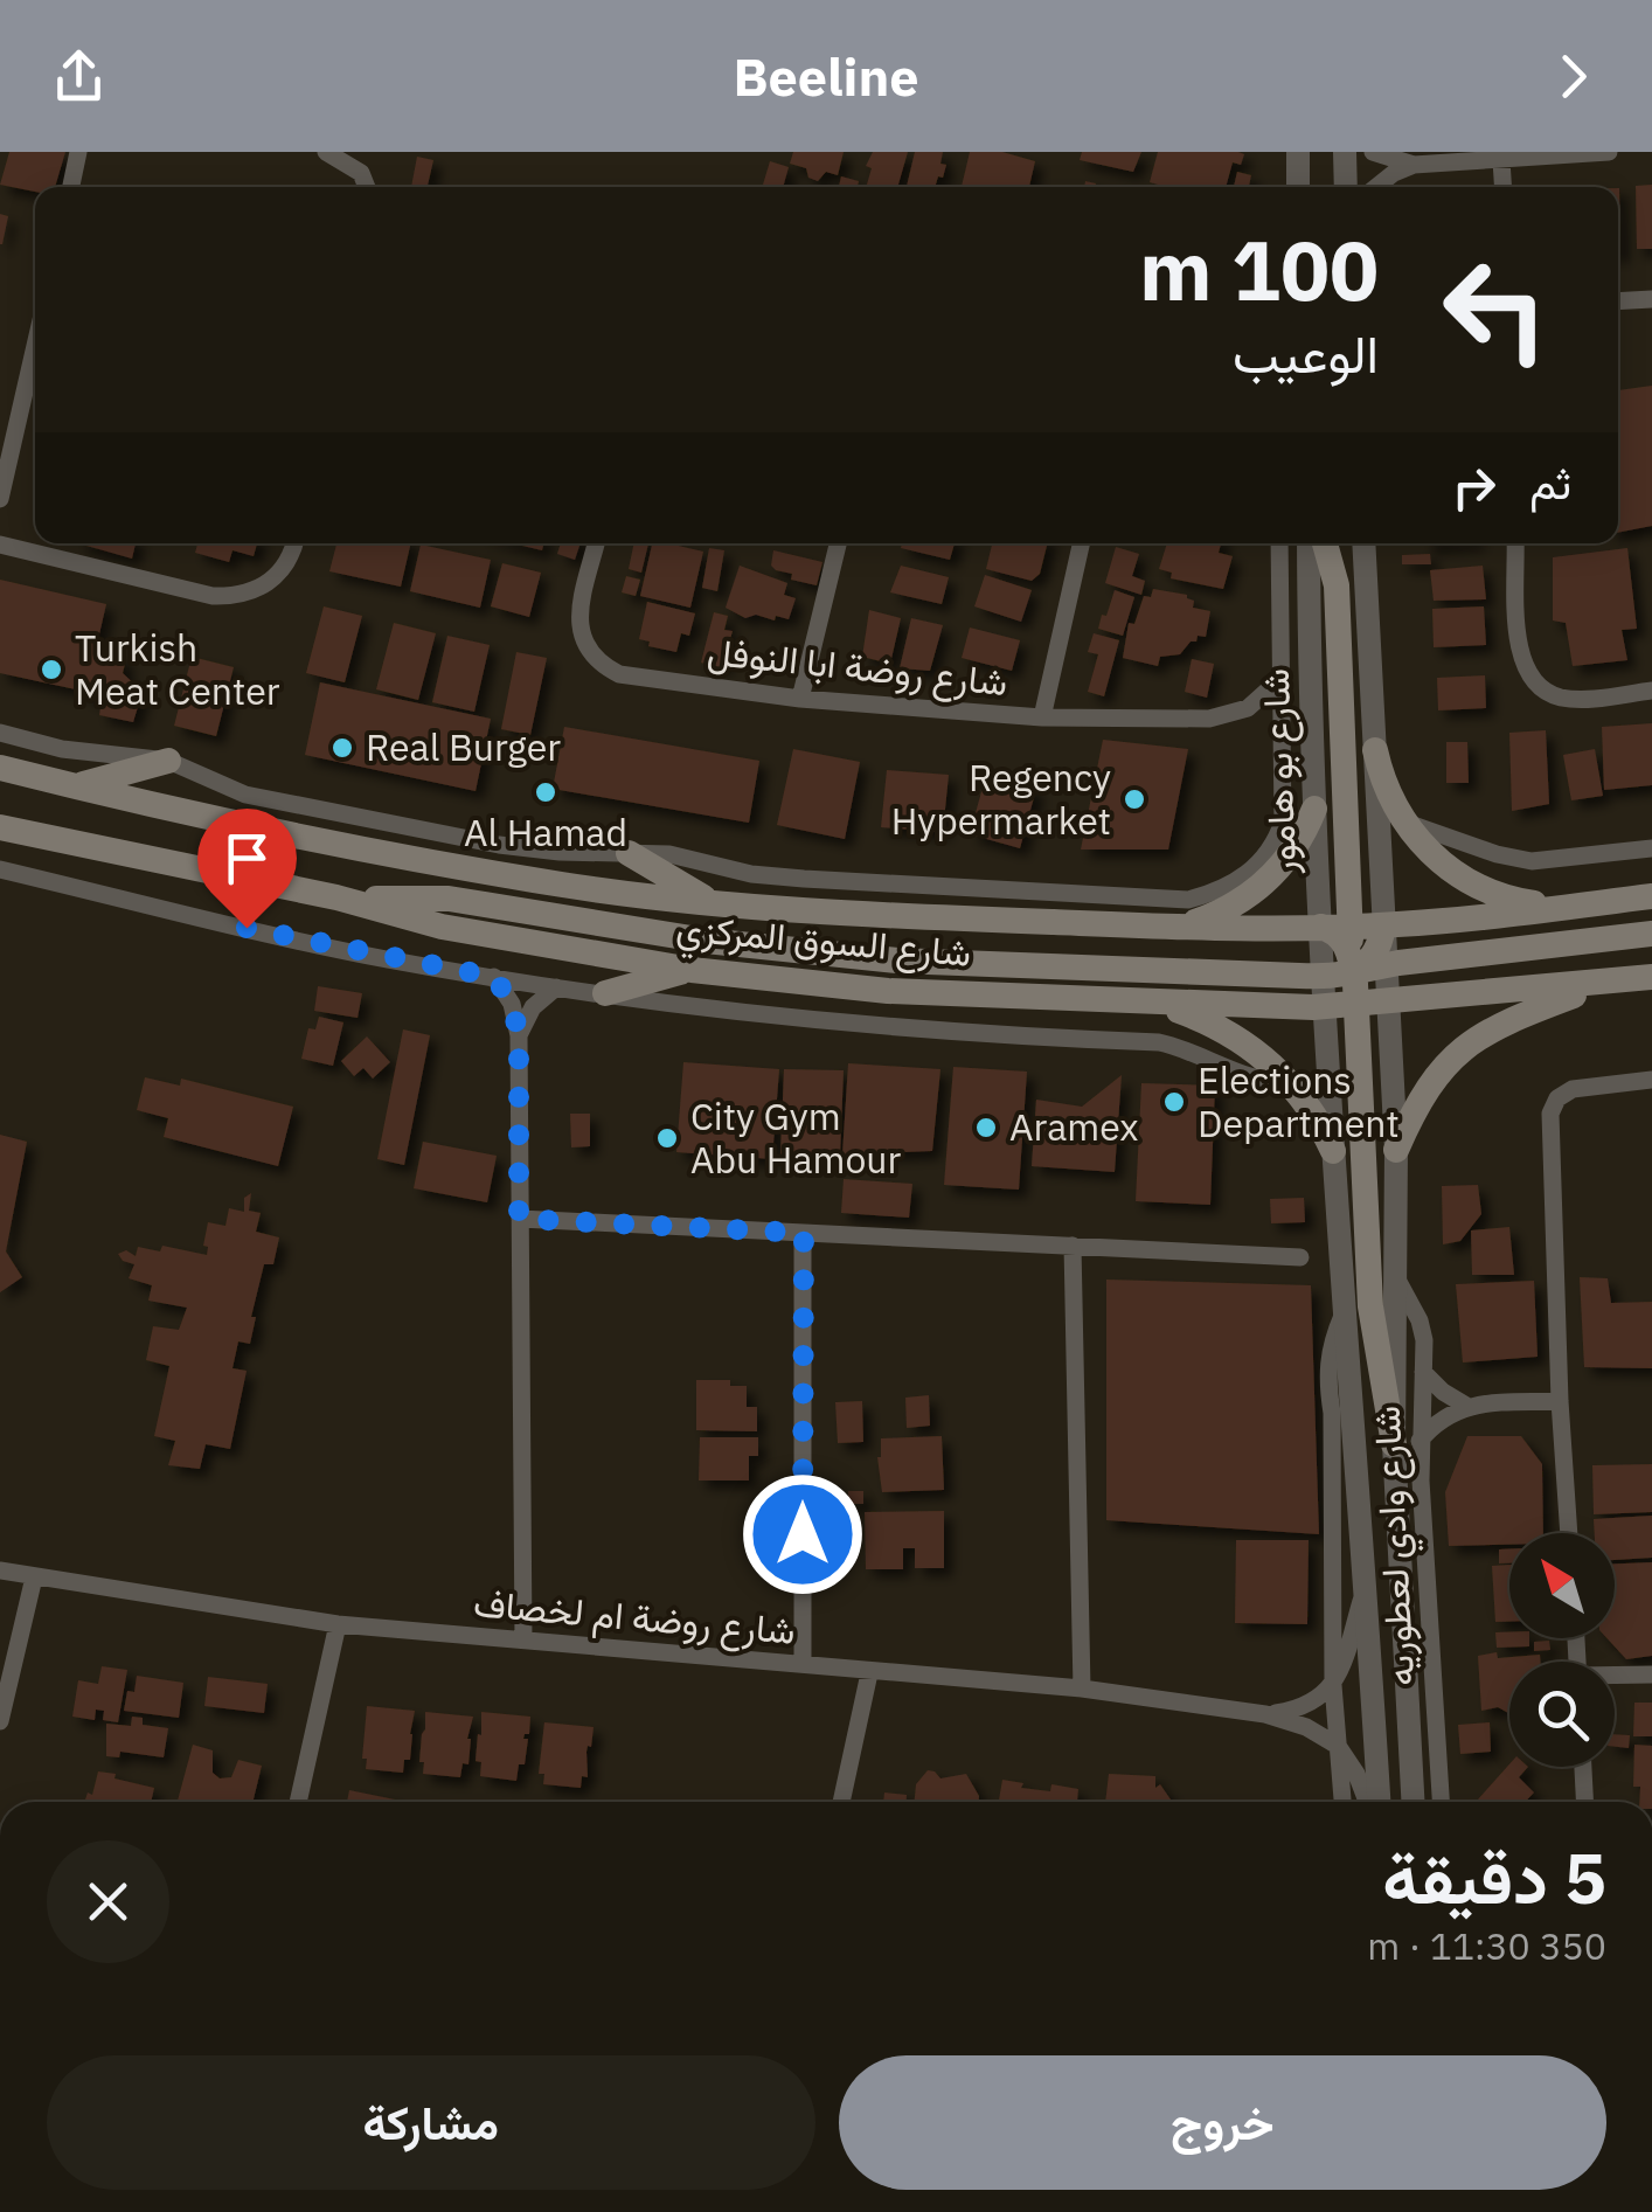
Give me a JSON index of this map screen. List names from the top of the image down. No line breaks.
{"streets":{"main road":["شارع السوق المركزي"],"street":["شارع روضة ابا النوفل","شارع بو هامور","شارع وادي لعطوريه","شارع روضة ام لخصاف"]},"crossings":[["شارع روضة ابا النوفل","شارع بو هامور"],["شارع بو هامور","شارع السوق المركزي"],["شارع بو هامور","شارع وادي لعطوريه"],["شارع السوق المركزي","شارع وادي لعطوريه"],["شارع وادي لعطوريه","شارع روضة ام لخصاف"]],"places":["Turkish Meat Center","Real Burger","Al Hamad","Regency Hypermarket","Elections Department","Aramex","City Gym Abu Hamour"],"north":"top left","page":{"header":"Beeline","turn":["100 m","الوعيب"],"then":"ثم","heading":["5 دقيقة","350 m · 11:30"],"buttons":["خروج","مشاركة"]}}
